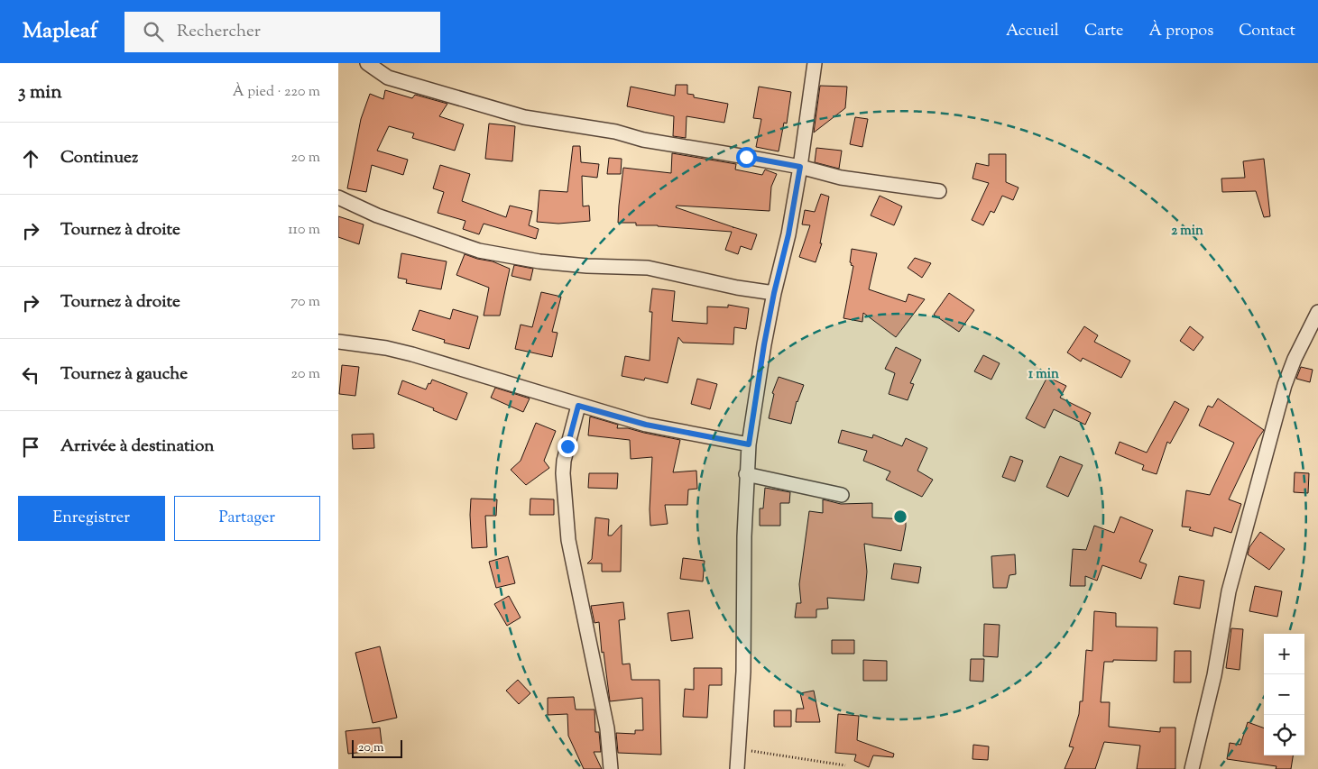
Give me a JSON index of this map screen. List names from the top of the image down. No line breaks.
{"scale_bar":"20 m","page":{"header":"Mapleaf","search":"Rechercher","nav":["Accueil","Carte","À propos","Contact"],"heading":["3 min","À pied · 220 m"],"list":[["Continuez","20 m"],["Tournez à droite","110 m"],["Tournez à droite","70 m"],["Tournez à gauche","20 m"],"Arrivée à destination"],"buttons":["Enregistrer","Partager"],"map_buttons":["+","−"],"scale":"20 m"},"rings":["2 min","1 min"]}
